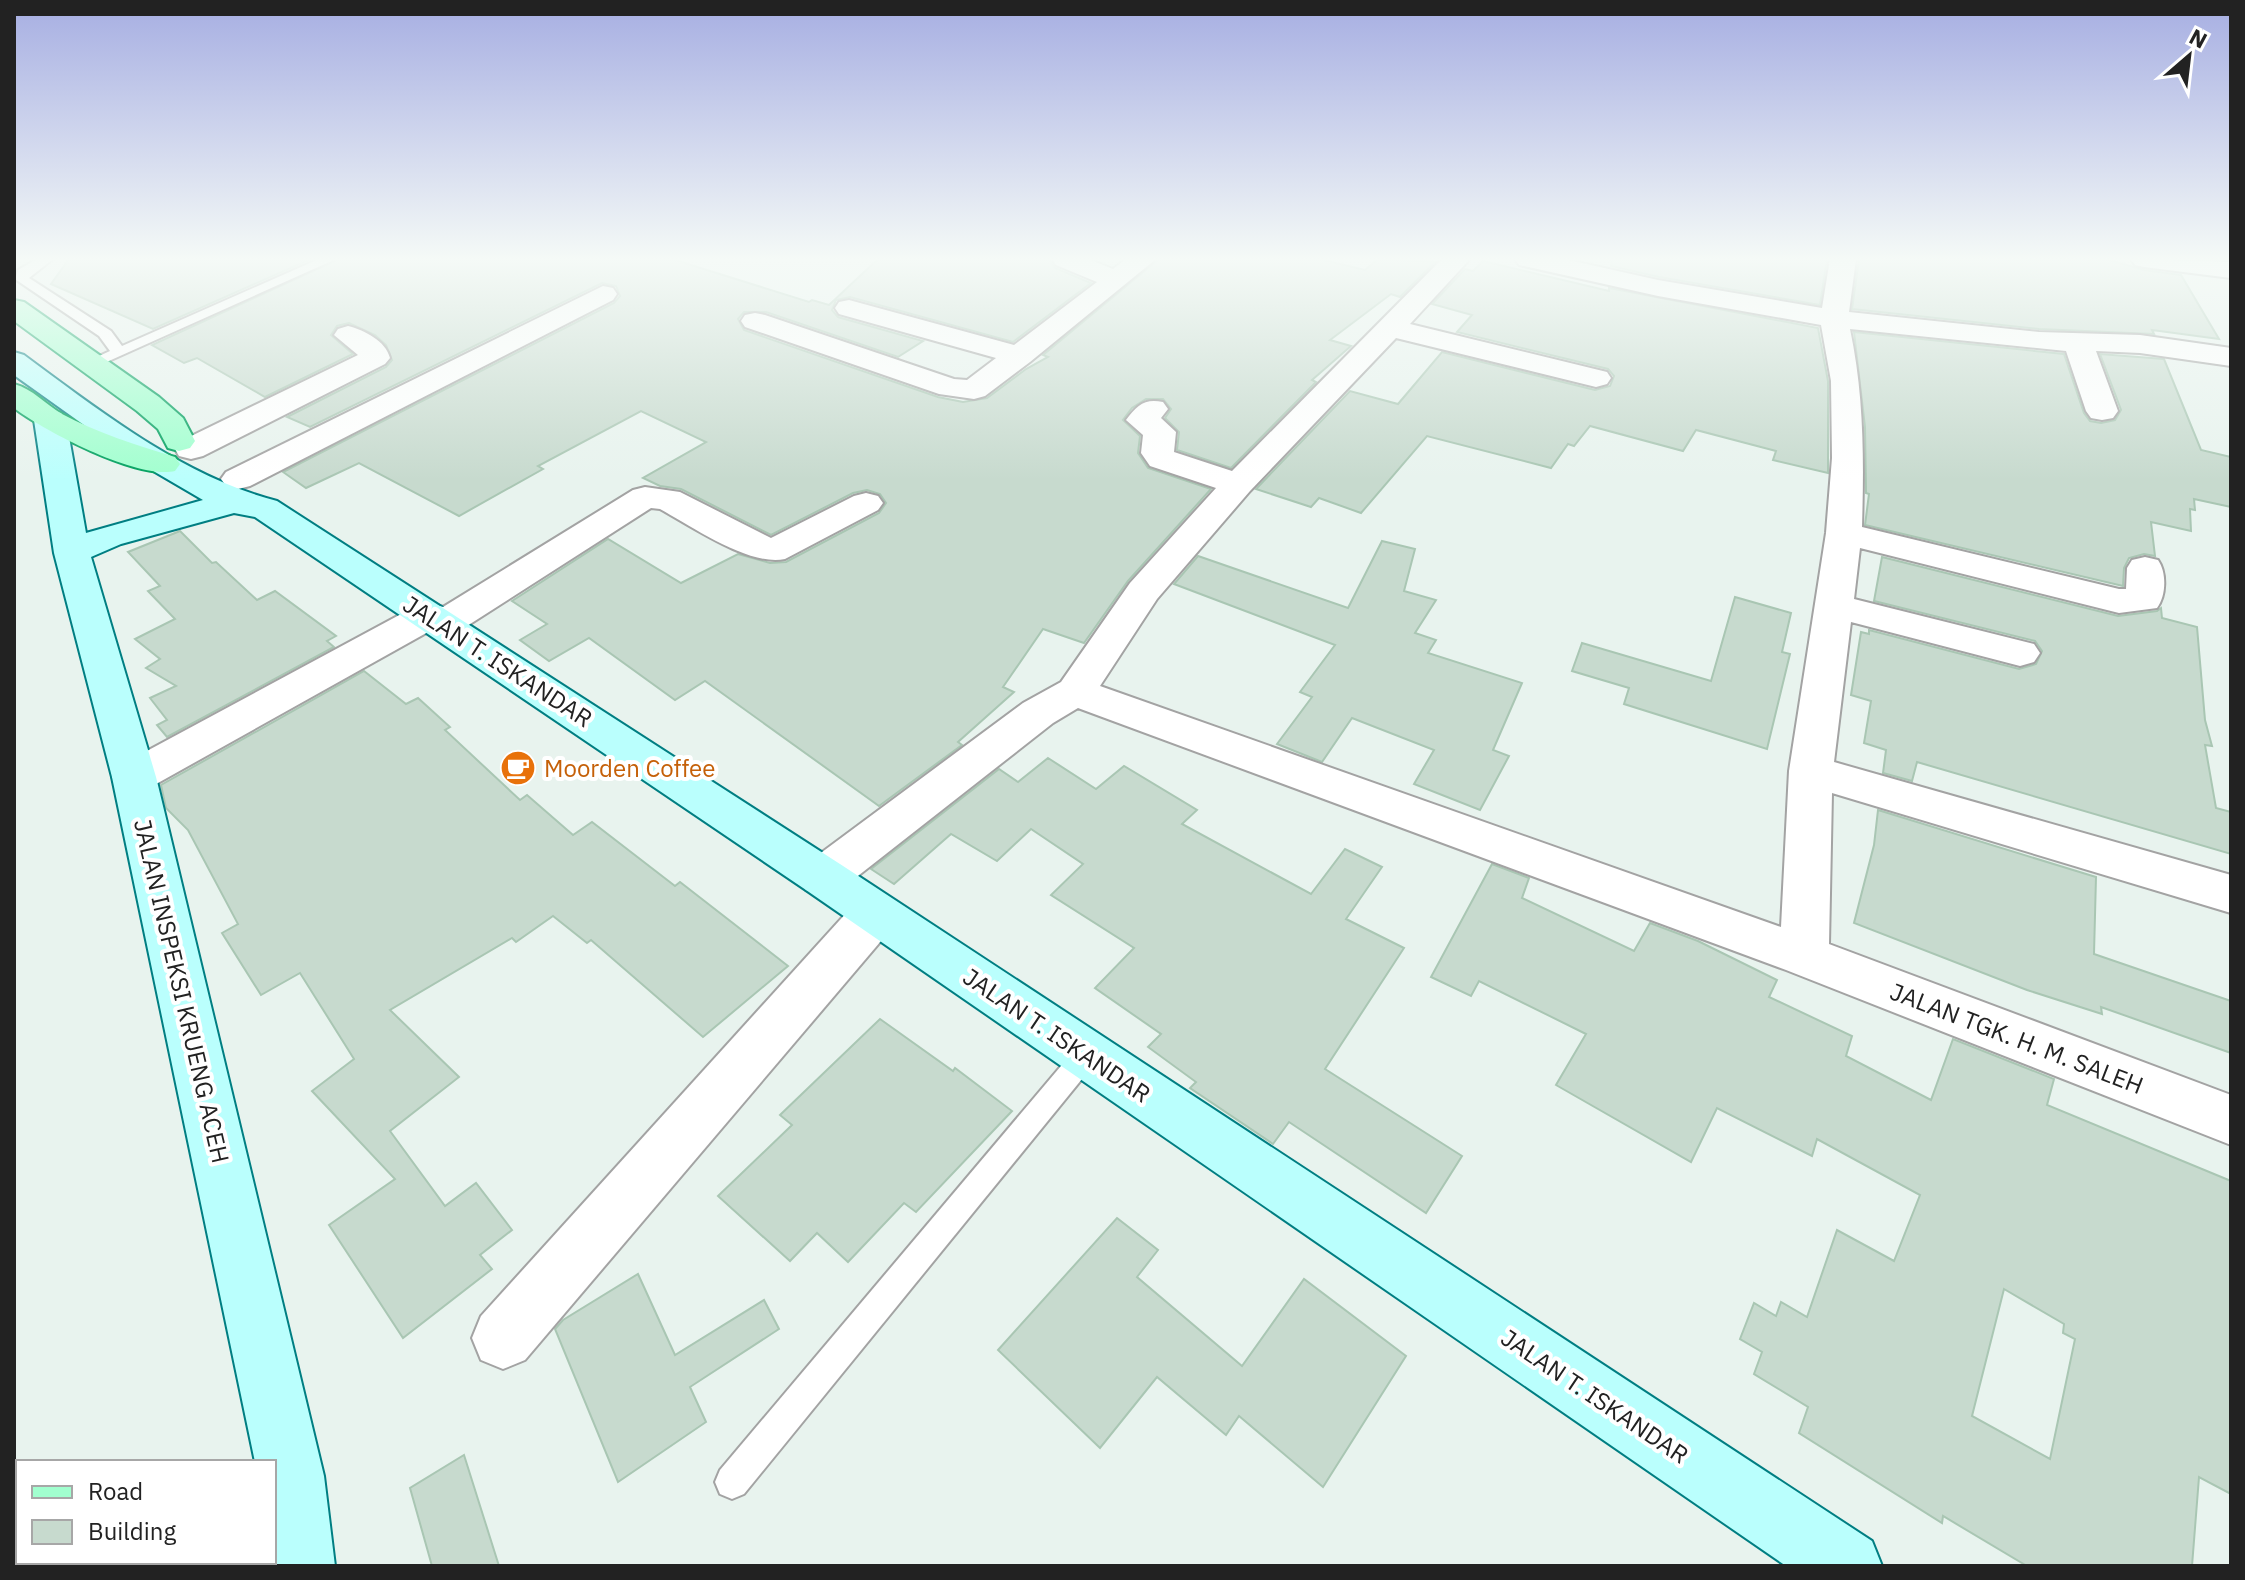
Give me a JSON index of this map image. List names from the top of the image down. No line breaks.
{"streets":{"street":["JALAN T. ISKANDAR","JALAN INSPEKSI KRUENG ACEH","JALAN TGK. H. M. SALEH"]},"places":{"cafe":["Moorden Coffee"]},"legend":["Road","Building"],"north":"top right"}
